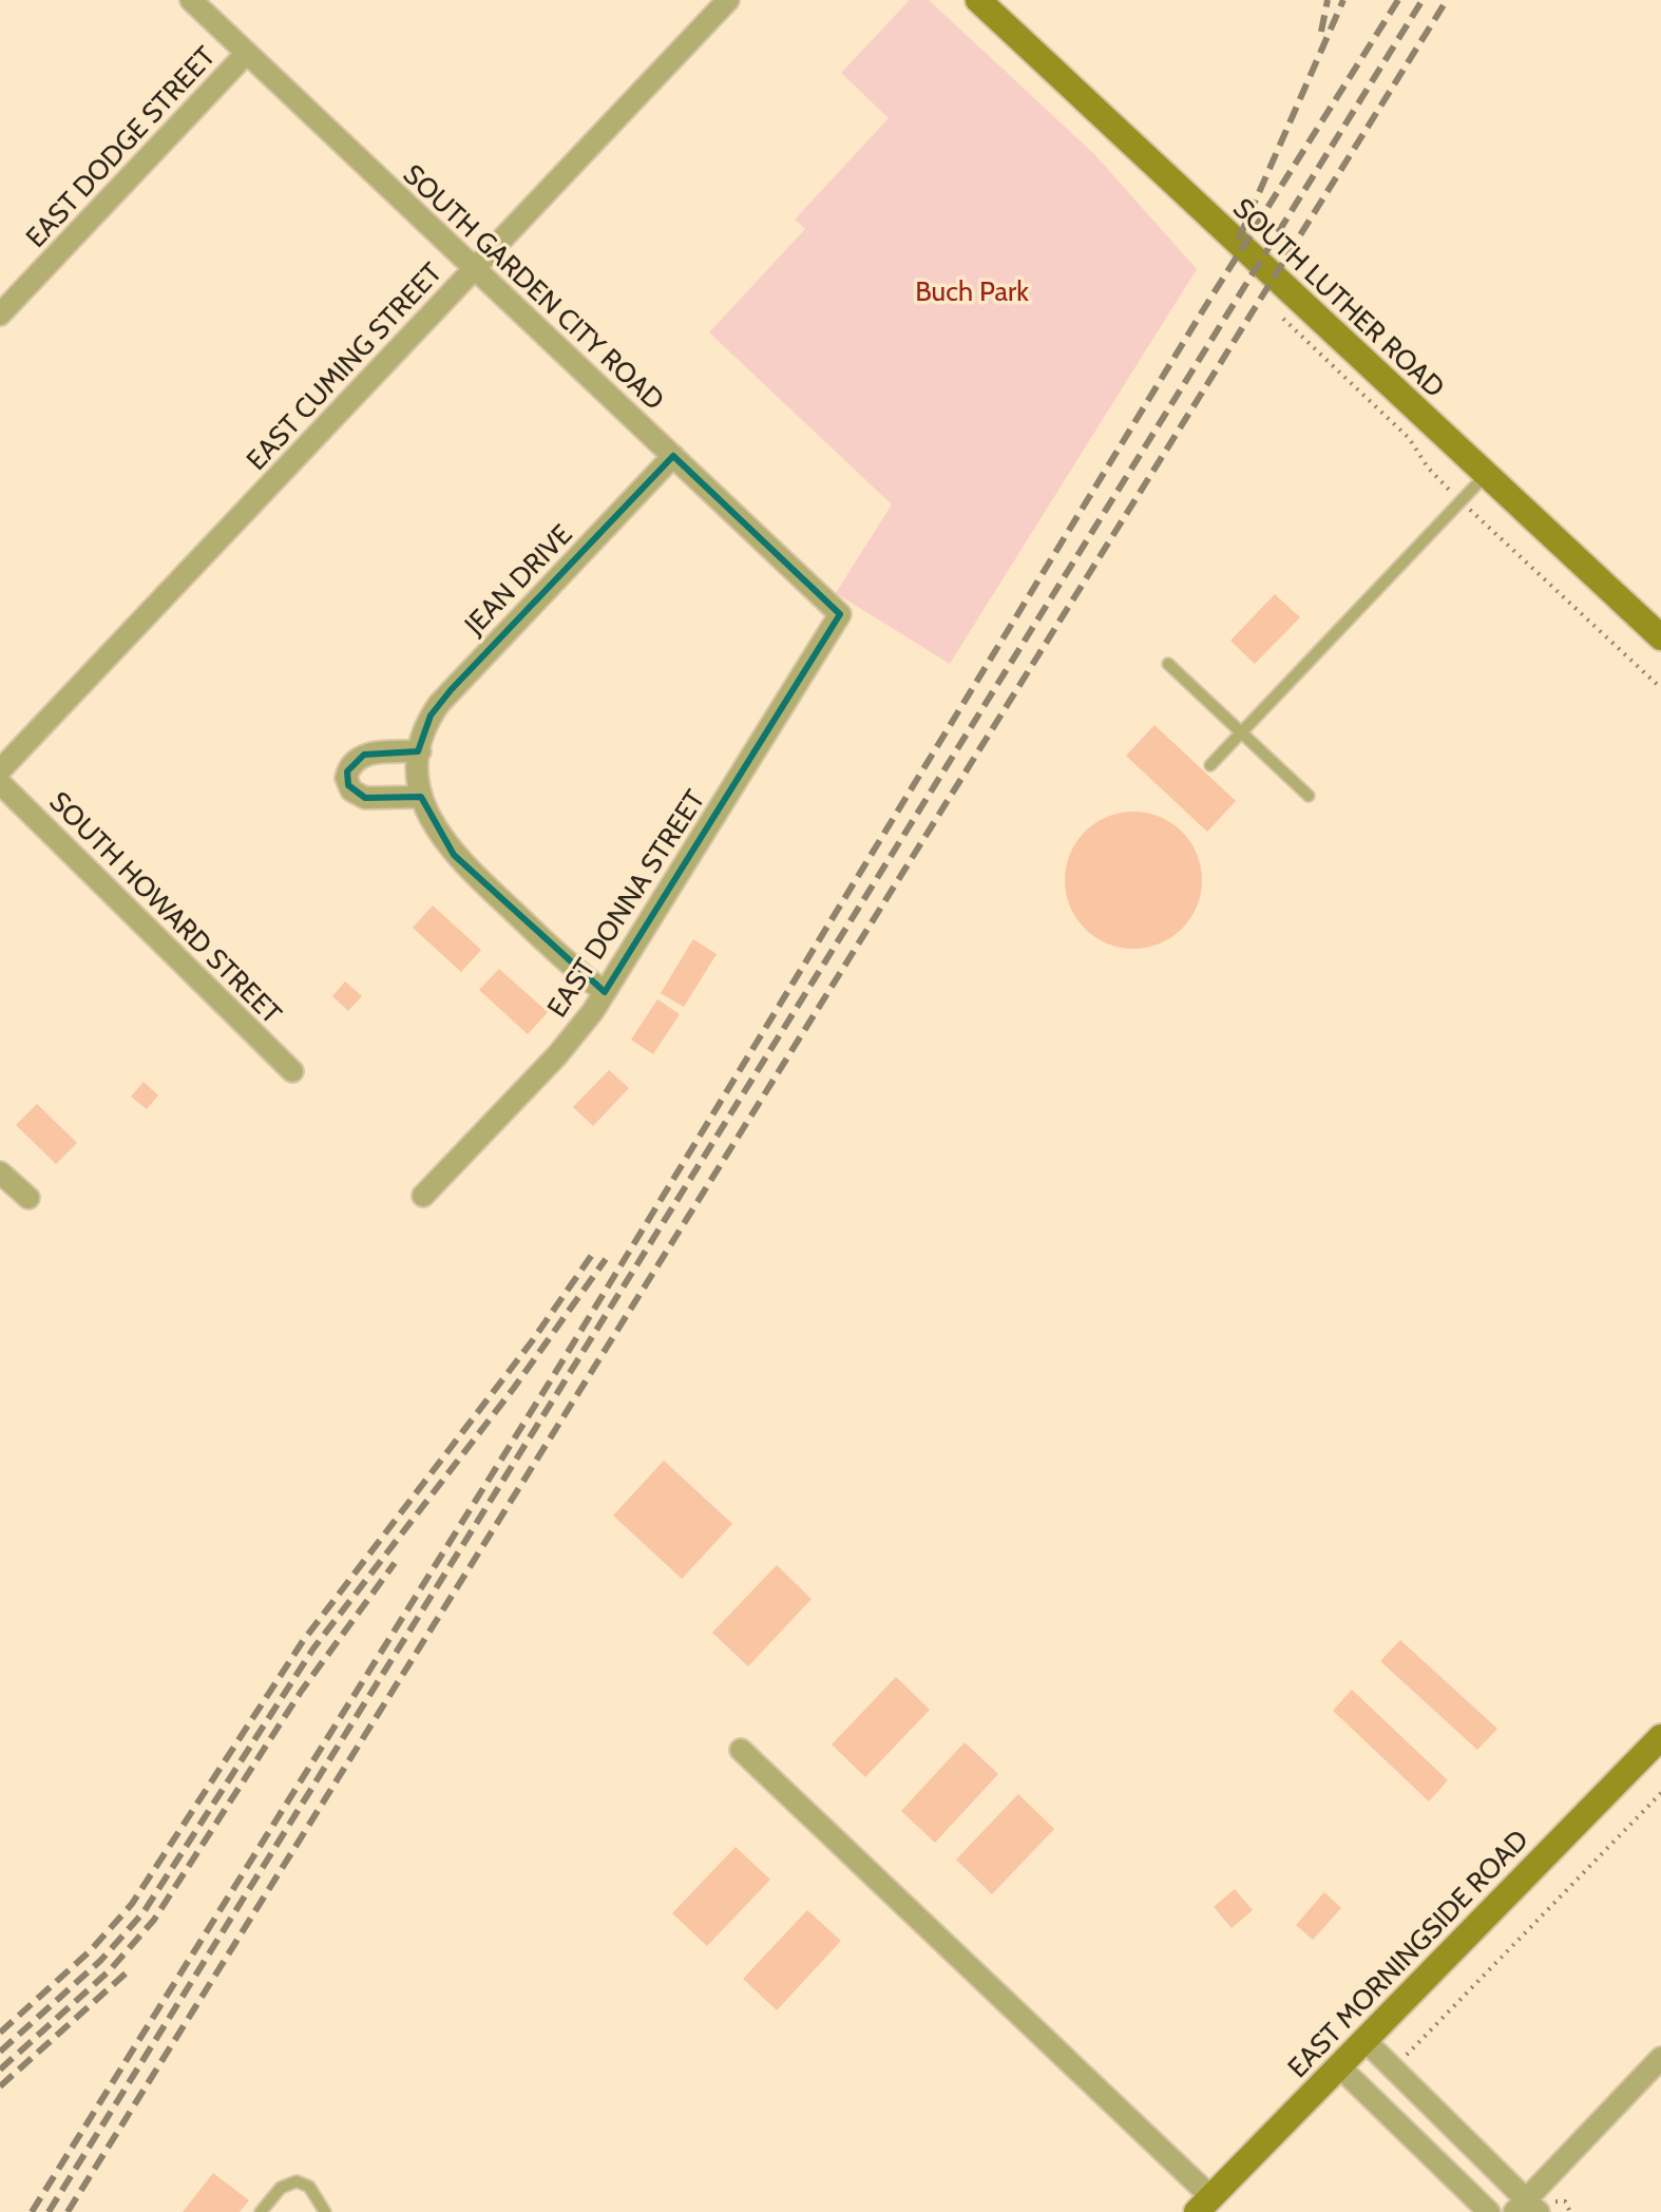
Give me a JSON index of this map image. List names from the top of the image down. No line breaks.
{"streets":{"street":["EAST DODGE STREET","SOUTH GARDEN CITY ROAD","SOUTH LUTHER ROAD","EAST CUMING STREET","JEAN DRIVE","EAST DONNA STREET","SOUTH HOWARD STREET","EAST MORNINGSIDE ROAD"]},"crossings":[["EAST DODGE STREET","SOUTH GARDEN CITY ROAD"],["SOUTH GARDEN CITY ROAD","EAST CUMING STREET"],["SOUTH GARDEN CITY ROAD","JEAN DRIVE"],["SOUTH GARDEN CITY ROAD","EAST DONNA STREET"],["JEAN DRIVE","EAST DONNA STREET"]],"parks":["Buch Park"]}
